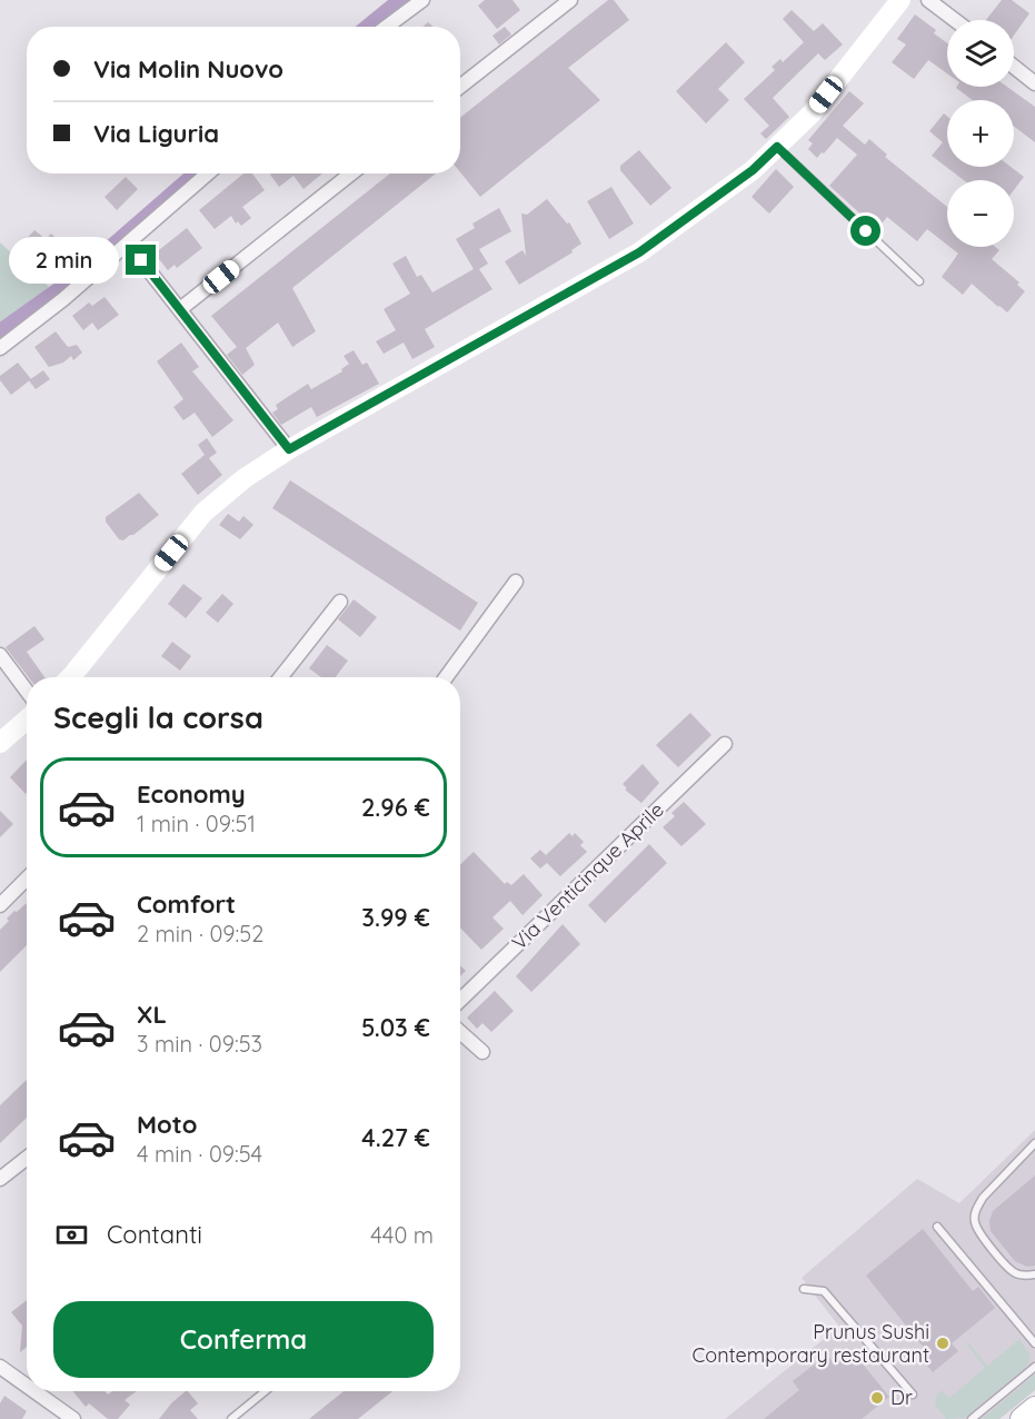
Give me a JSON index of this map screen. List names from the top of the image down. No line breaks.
{"streets":{"street":["Via Venticinque Aprile"]},"places":["Prunus Sushi Contemporary restaurant","Dr"],"page":{"map_buttons":["+","−"],"banner":["Via Molin Nuovo","Via Liguria"],"bubble":"2 min","heading":"Scegli la corsa","list":[{"name":"Economy","note":"1 min · 09:51","value":"2.96 €"},{"name":"Comfort","note":"2 min · 09:52","value":"3.99 €"},{"name":"XL","note":"3 min · 09:53","value":"5.03 €"},{"name":"Moto","note":"4 min · 09:54","value":"4.27 €"}],"pay":["Contanti","440 m"],"buttons":"Conferma"}}
